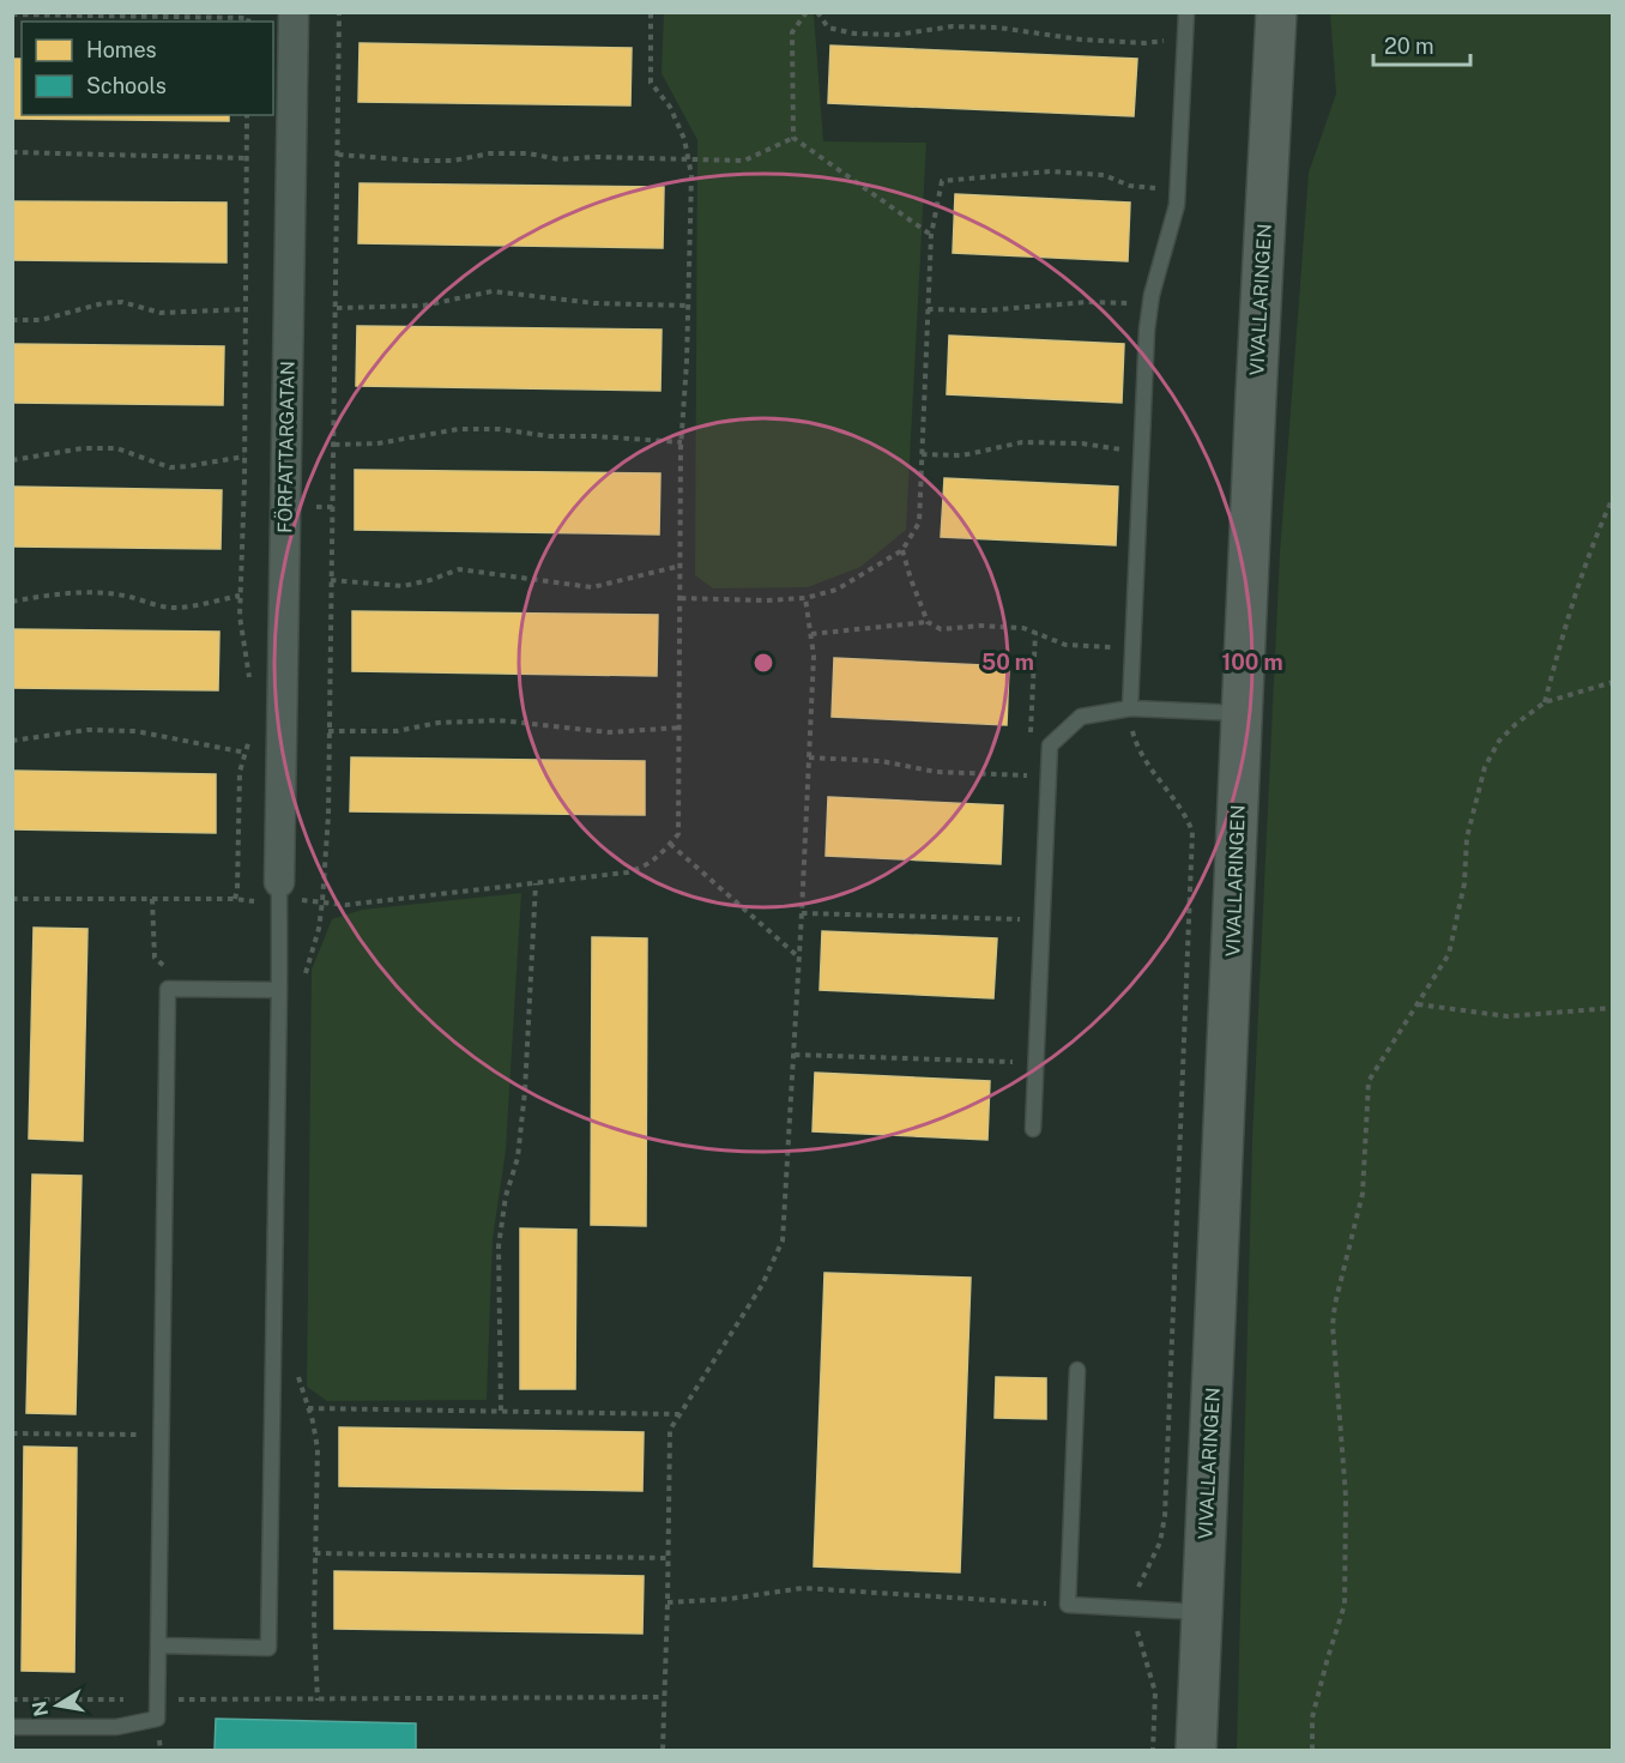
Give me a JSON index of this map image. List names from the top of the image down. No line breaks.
{"streets":{"street":["VIVALLARINGEN","FÖRFATTARGATAN"]},"legend":["Homes","Schools"],"scale_bar":"20 m","north":"left","rings":["50 m","100 m"]}
